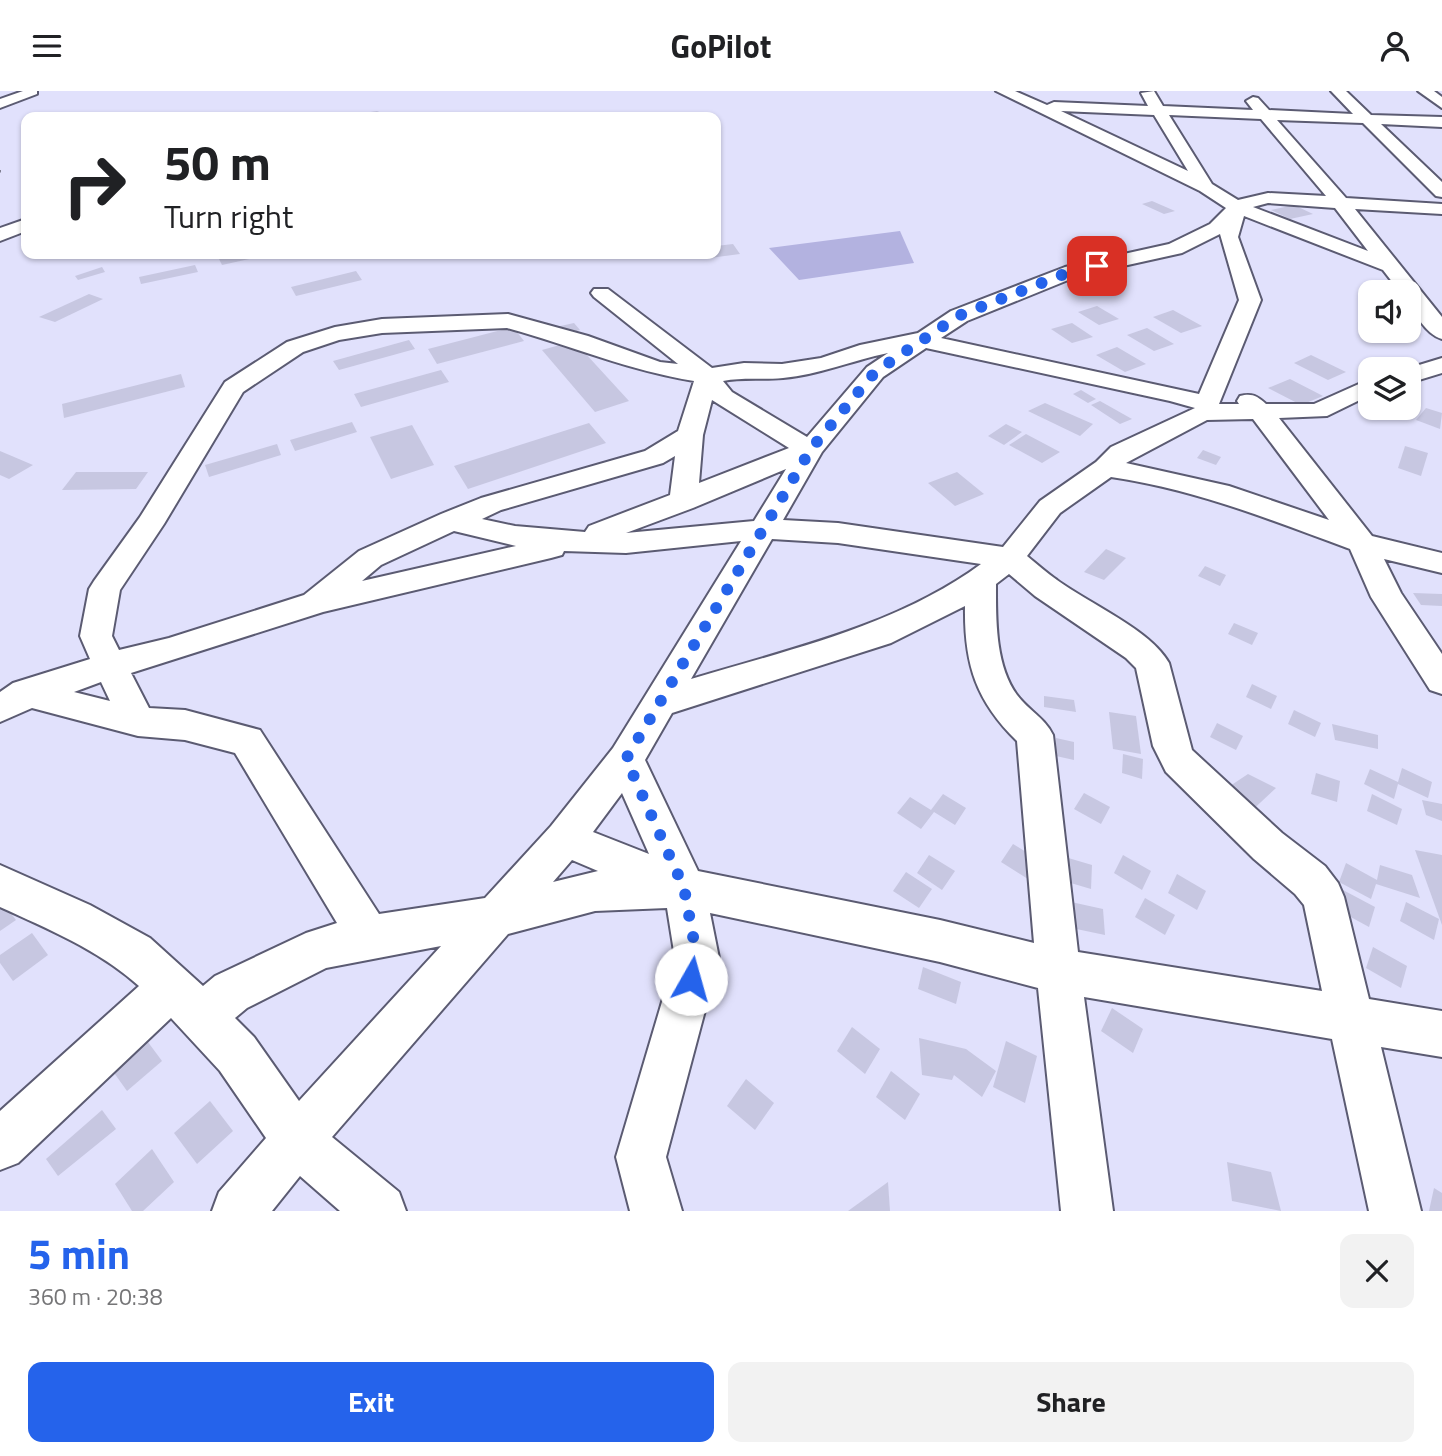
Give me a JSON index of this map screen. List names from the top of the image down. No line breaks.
{"page":{"header":"GoPilot","turn":["50 m","Turn right"],"heading":["5 min","360 m · 20:38"],"buttons":["Exit","Share"]}}
